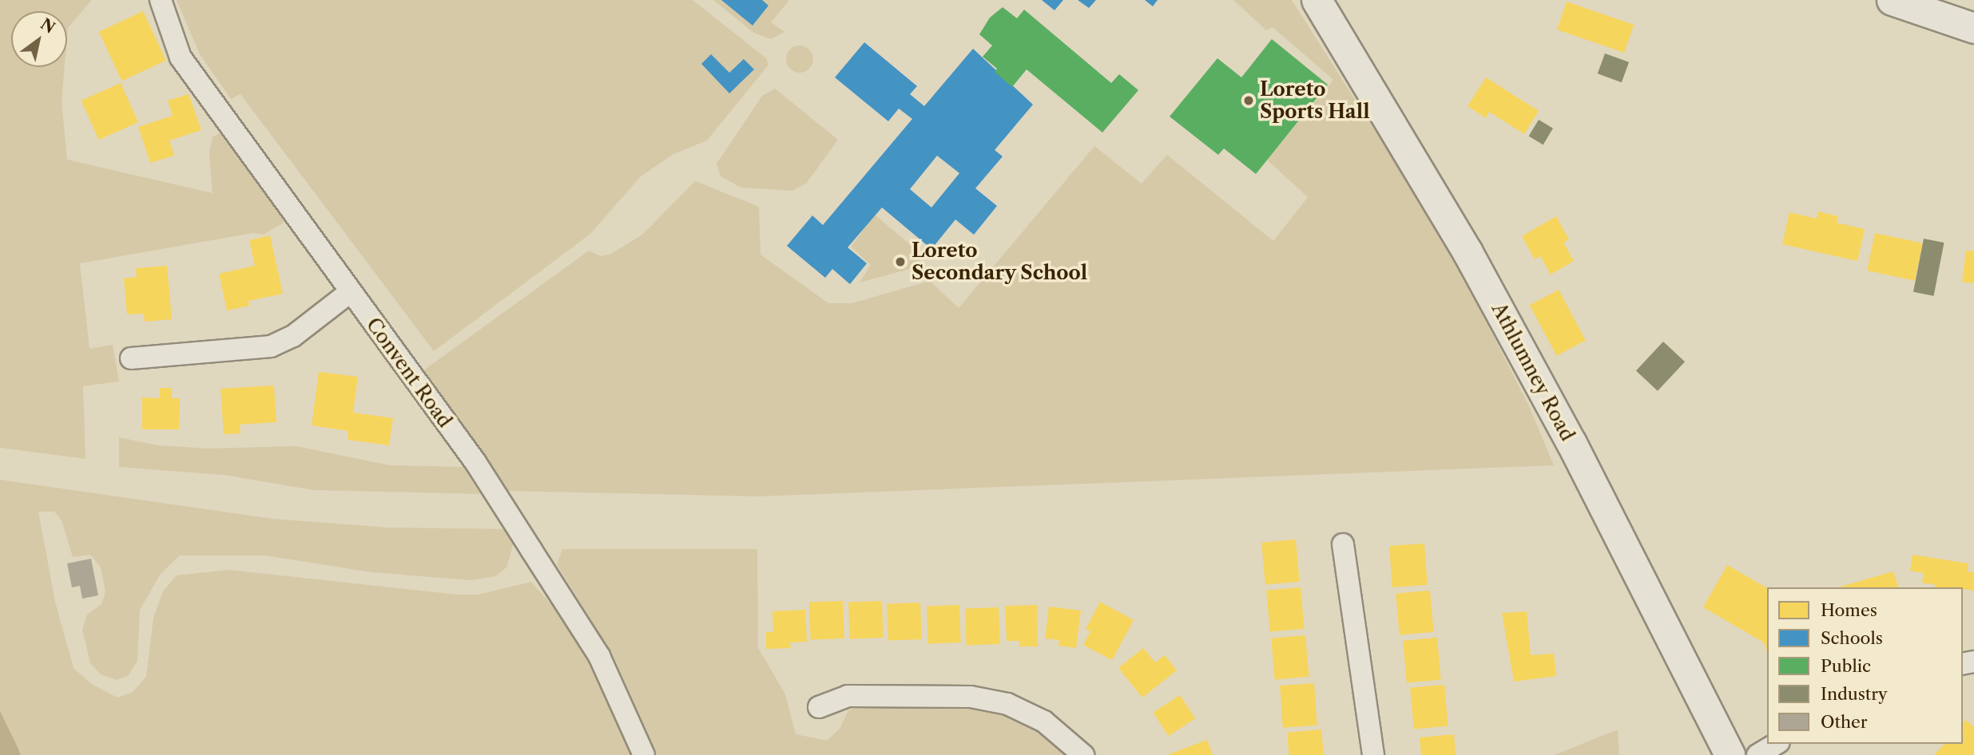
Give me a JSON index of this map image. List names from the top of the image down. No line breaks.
{"streets":{"main road":["Athlumney Road"],"street":["Convent Road"]},"places":["Loreto Sports Hall","Loreto Secondary School"],"legend":["Homes","Schools","Public","Industry","Other"],"north":"top right"}
